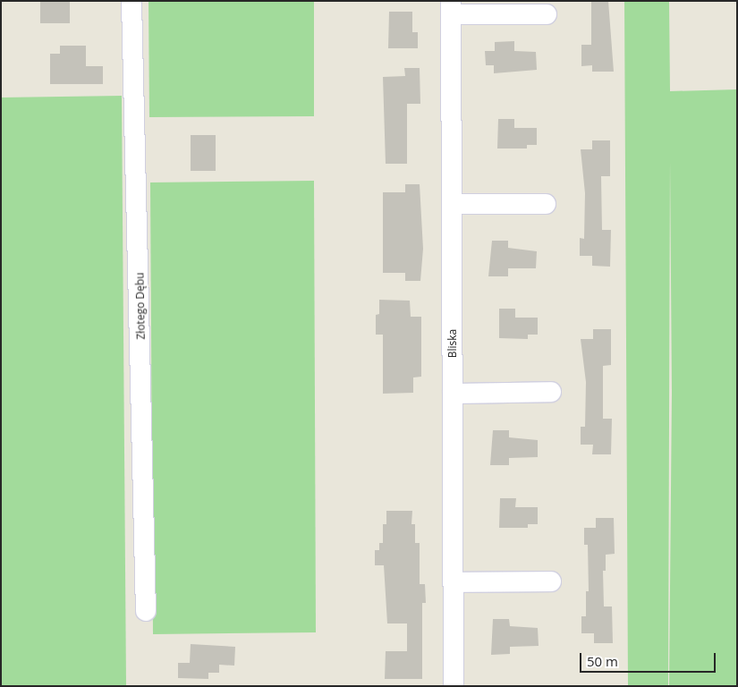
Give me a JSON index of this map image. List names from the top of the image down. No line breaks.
{"streets":{"street":["Złotego Dębu","Bliska"]},"scale_bar":"50 m"}
